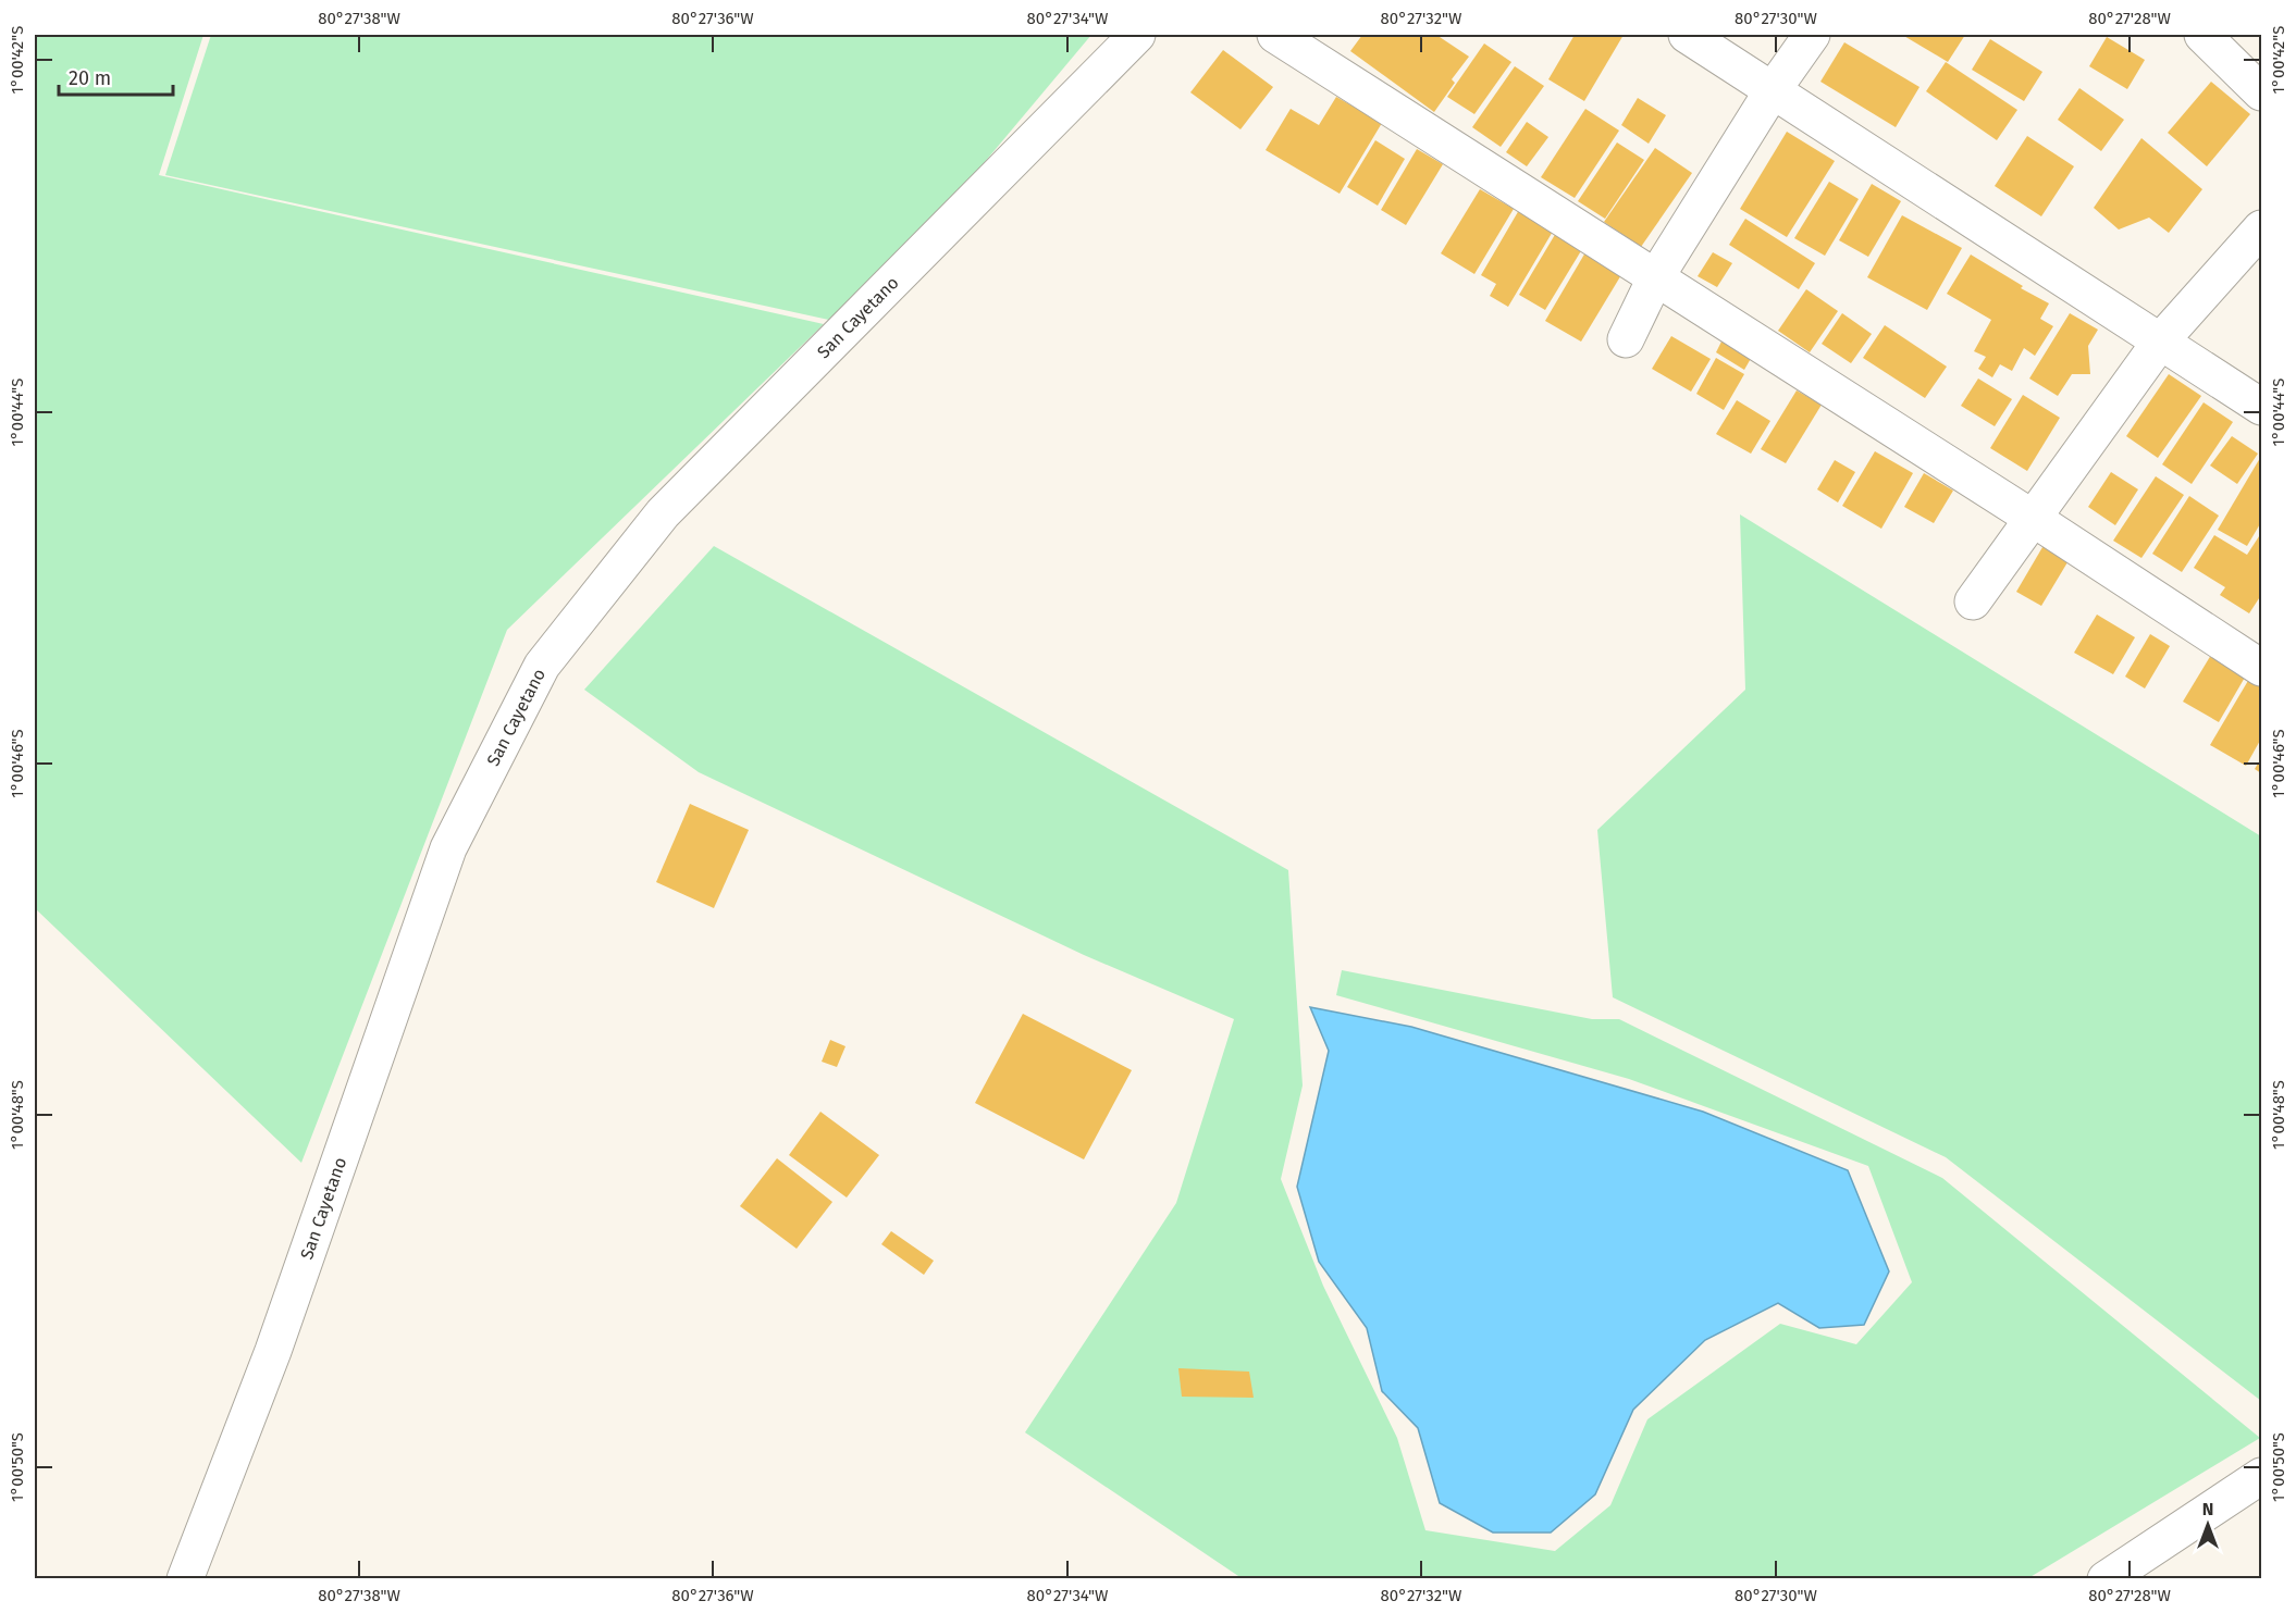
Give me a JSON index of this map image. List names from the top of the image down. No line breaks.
{"streets":{"street":["San Cayetano"]},"scale_bar":"20 m","north":"top","coordinates":["80°27'38\"W","80°27'36\"W","80°27'34\"W","80°27'32\"W","80°27'30\"W","80°27'28\"W","1°00'42\"S","1°00'44\"S","1°00'46\"S","1°00'48\"S","1°00'50\"S"]}
